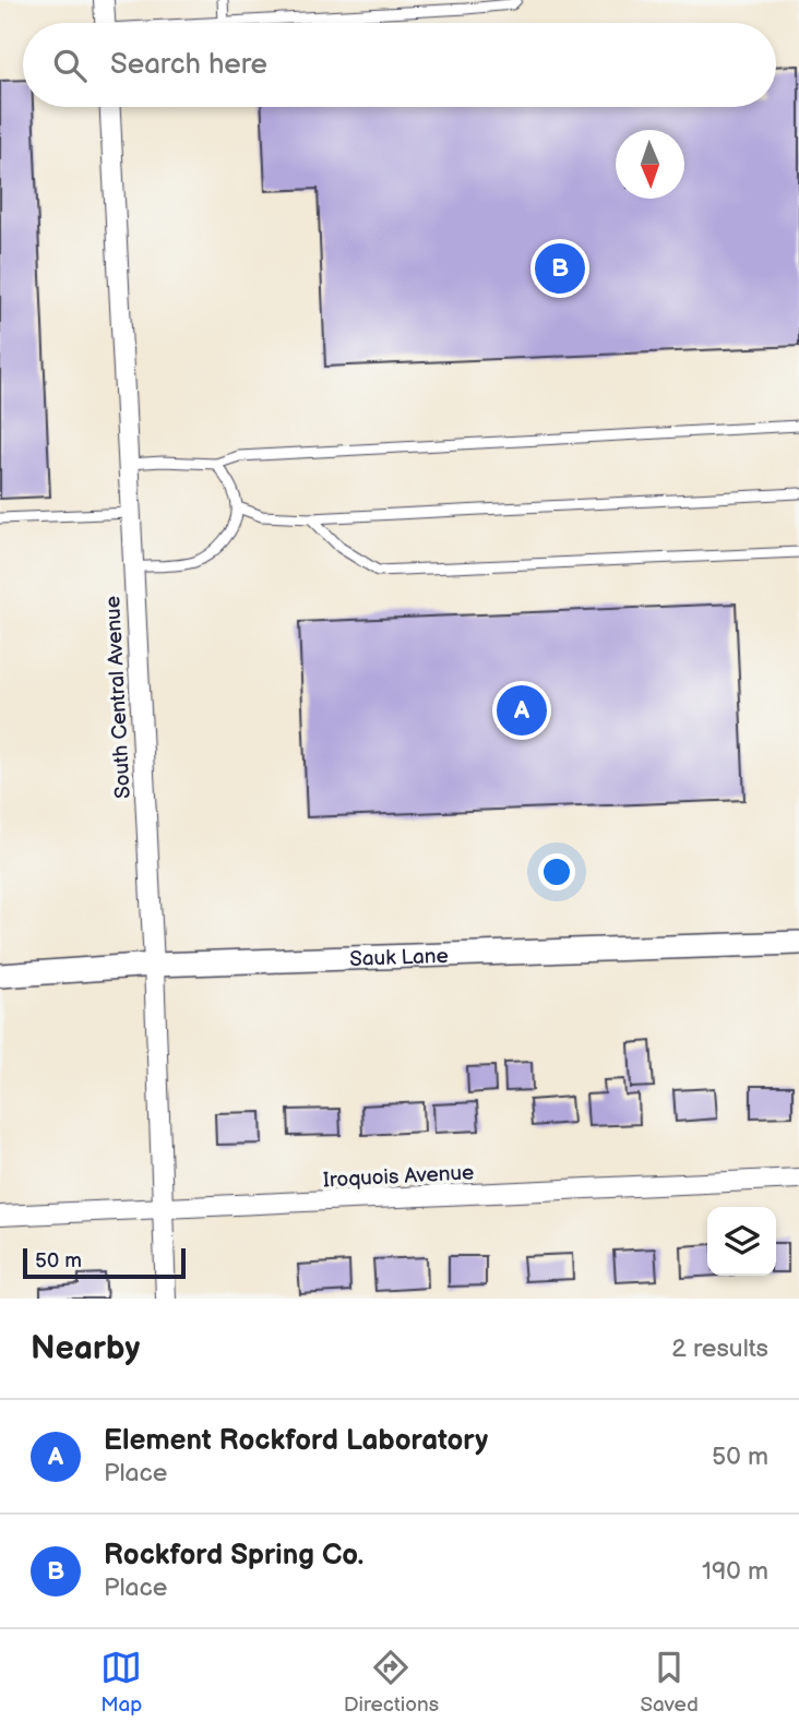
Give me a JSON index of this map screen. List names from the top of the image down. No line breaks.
{"streets":{"street":["South Central Avenue","Sauk Lane","Iroquois Avenue"]},"crossings":[["South Central Avenue","Sauk Lane"],["South Central Avenue","Iroquois Avenue"]],"scale_bar":"50 m","north":"bottom","page":{"search":"Search here","pins":["B","A"],"scale":"50 m","heading":["Nearby","2 results"],"list":[{"mark":"A","name":"Element Rockford Laboratory","note":"Place","value":"50 m"},{"mark":"B","name":"Rockford Spring Co.","note":"Place","value":"190 m"}],"nav":["Map","Directions","Saved"]}}
